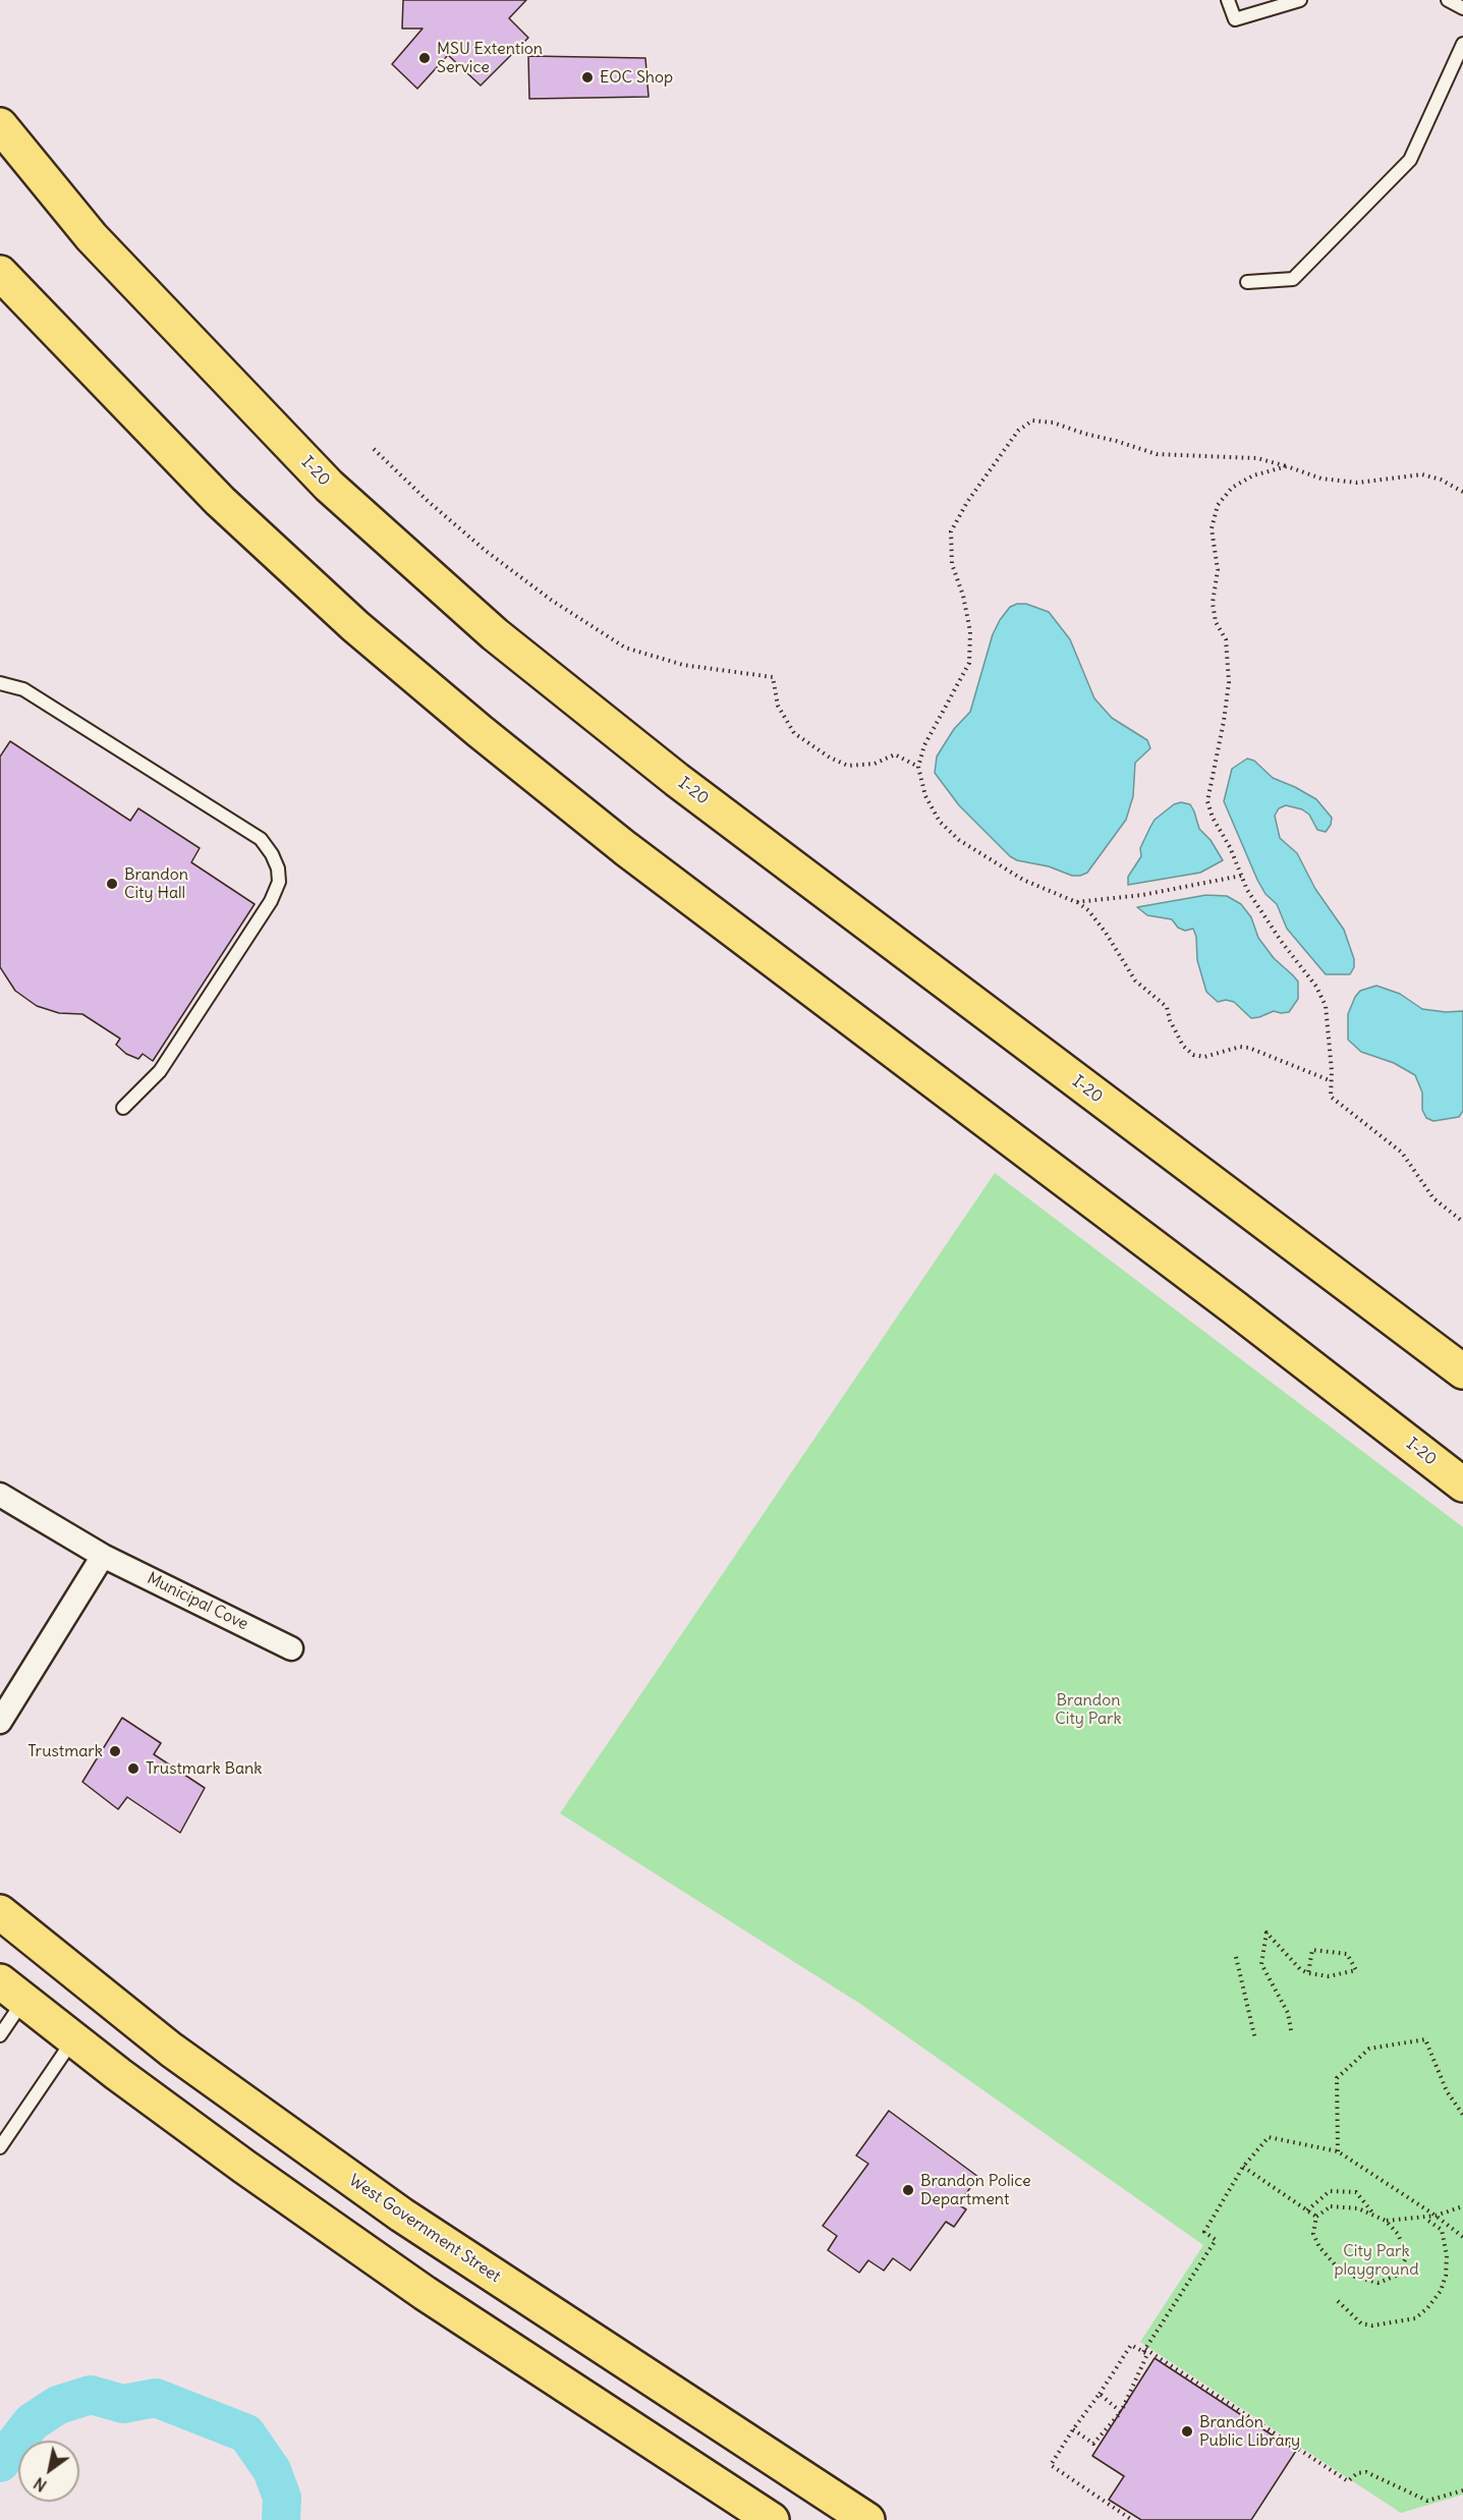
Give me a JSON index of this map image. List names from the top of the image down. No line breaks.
{"streets":{"main road":["I-20","West Government Street"],"street":["Municipal Cove"]},"parks":["Brandon City Park","City Park playground"],"places":["MSU Extention Service","EOC Shop","Brandon City Hall","Trustmark","Trustmark Bank","Brandon Police Department","Brandon Public Library"],"north":"bottom left"}
